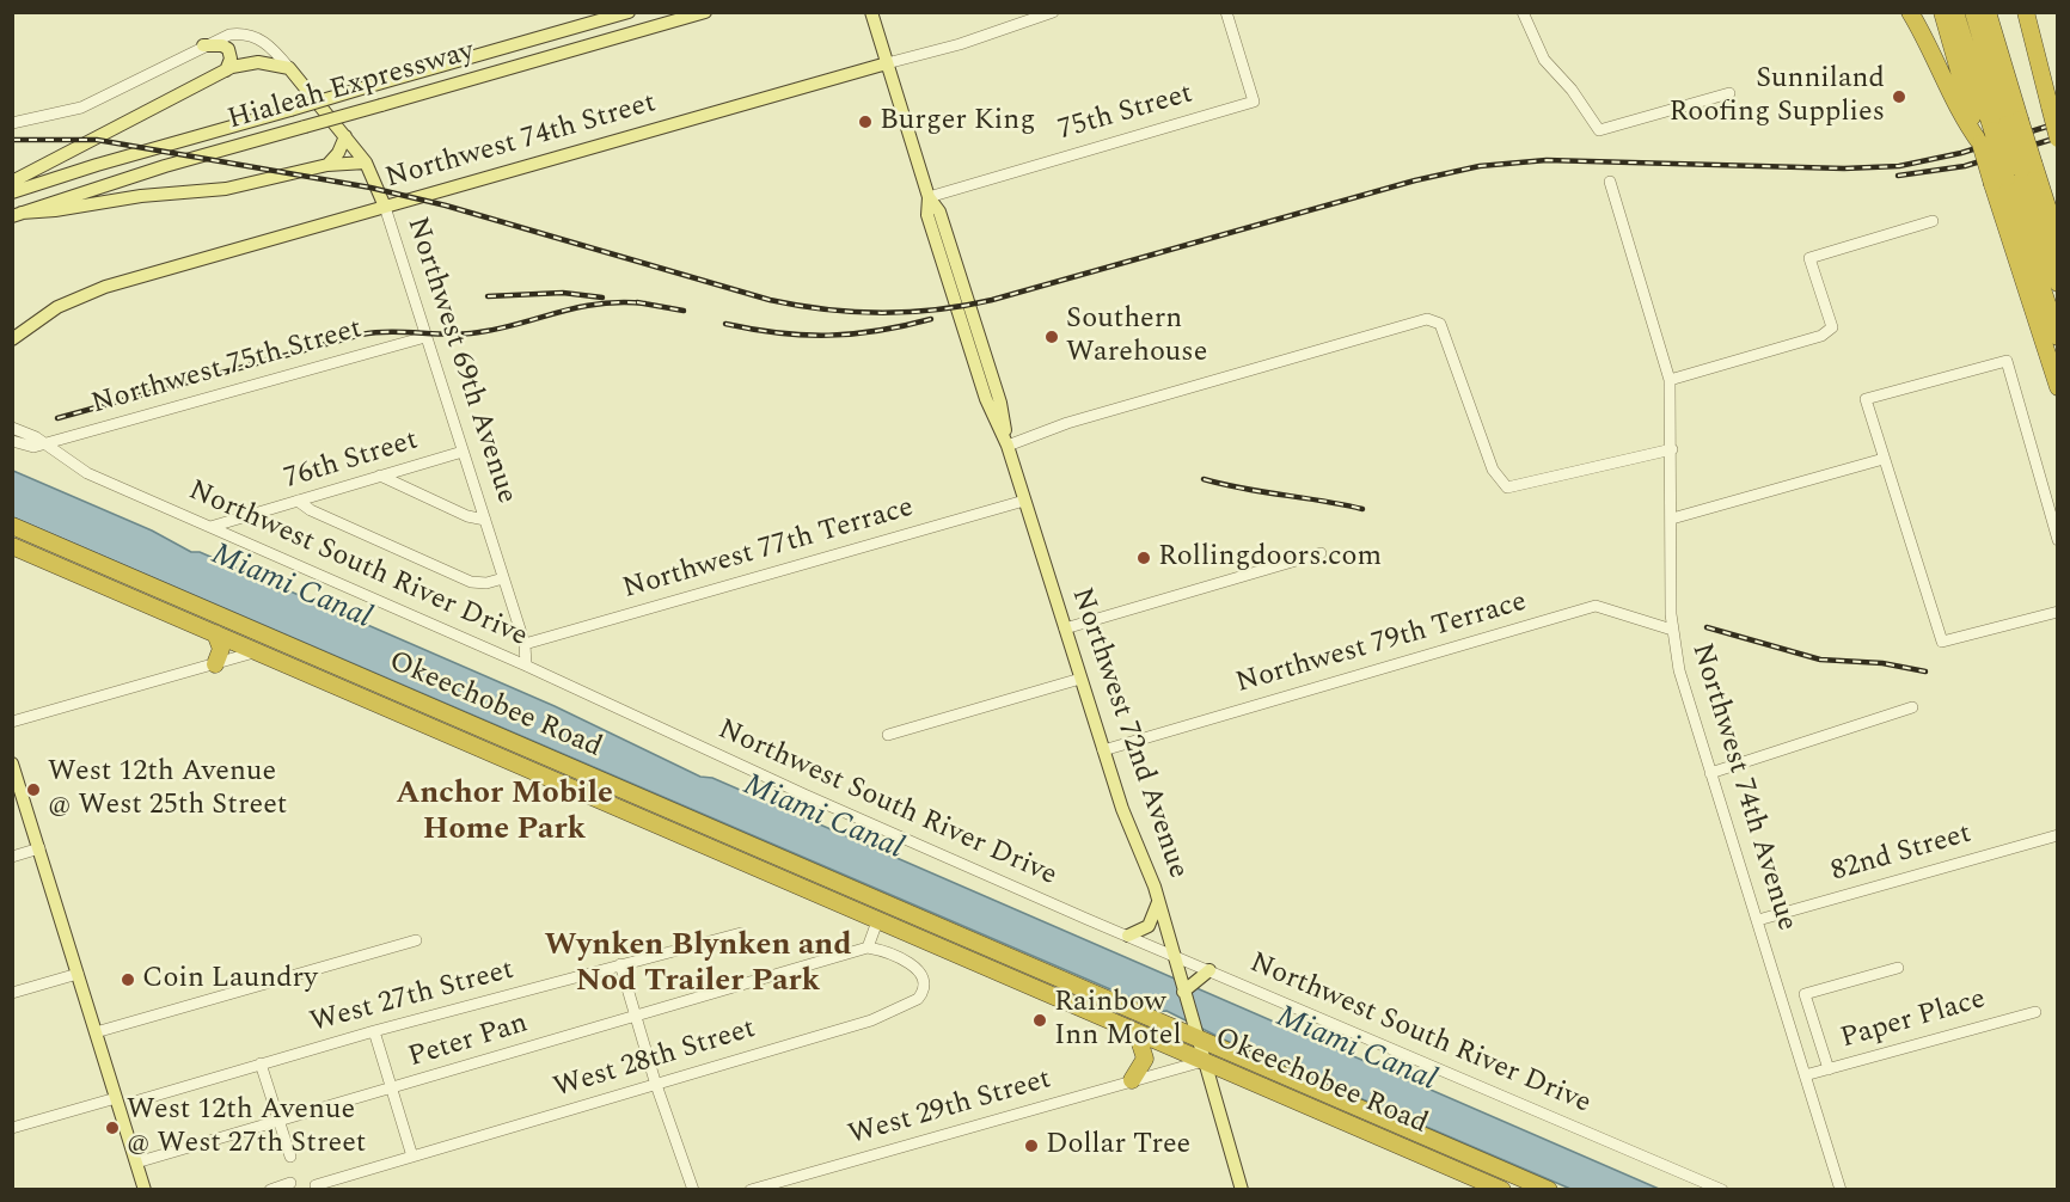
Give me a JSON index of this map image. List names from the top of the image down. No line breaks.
{"streets":{"highway":["Okeechobee Road"],"main road":["Hialeah Expressway","Northwest 74th Street","Northwest 69th Avenue","Northwest 72nd Avenue"],"street":["75th Street","Northwest 75th Street","76th Street","Northwest 77th Terrace","Northwest South River Drive","Northwest 79th Terrace","Northwest 74th Avenue","82nd Street","West 27th Street","Paper Place","Peter Pan","West 28th Street","West 29th Street"]},"crossings":[["75th Street","Northwest 72nd Avenue"],["Northwest 74th Street","Northwest 69th Avenue"],["Northwest 74th Street","Northwest 72nd Avenue"],["Northwest 69th Avenue","Northwest 75th Street"],["Northwest 69th Avenue","76th Street"],["Northwest 69th Avenue","Northwest 77th Terrace"],["Northwest 69th Avenue","Northwest South River Drive"],["Northwest 75th Street","Northwest South River Drive"],["76th Street","Northwest South River Drive"],["Northwest 77th Terrace","Northwest 72nd Avenue"],["Northwest South River Drive","Northwest 72nd Avenue"],["Northwest 79th Terrace","Northwest 72nd Avenue"],["Northwest 79th Terrace","Northwest 74th Avenue"],["Okeechobee Road","Northwest 72nd Avenue"],["Okeechobee Road","West 29th Street"],["Northwest 72nd Avenue","West 29th Street"],["Northwest 74th Avenue","82nd Street"],["Northwest 74th Avenue","Paper Place"],["Peter Pan","West 28th Street"]],"districts":["Anchor Mobile Home Park","Wynken Blynken and Nod Trailer Park"],"water":["Miami Canal"],"places":["Sunniland Roofing Supplies","Burger King","Southern Warehouse","Rollingdoors.com","West 12th Avenue @ West 25th Street","Coin Laundry","Rainbow Inn Motel","West 12th Avenue @ West 27th Street","Dollar Tree"]}
